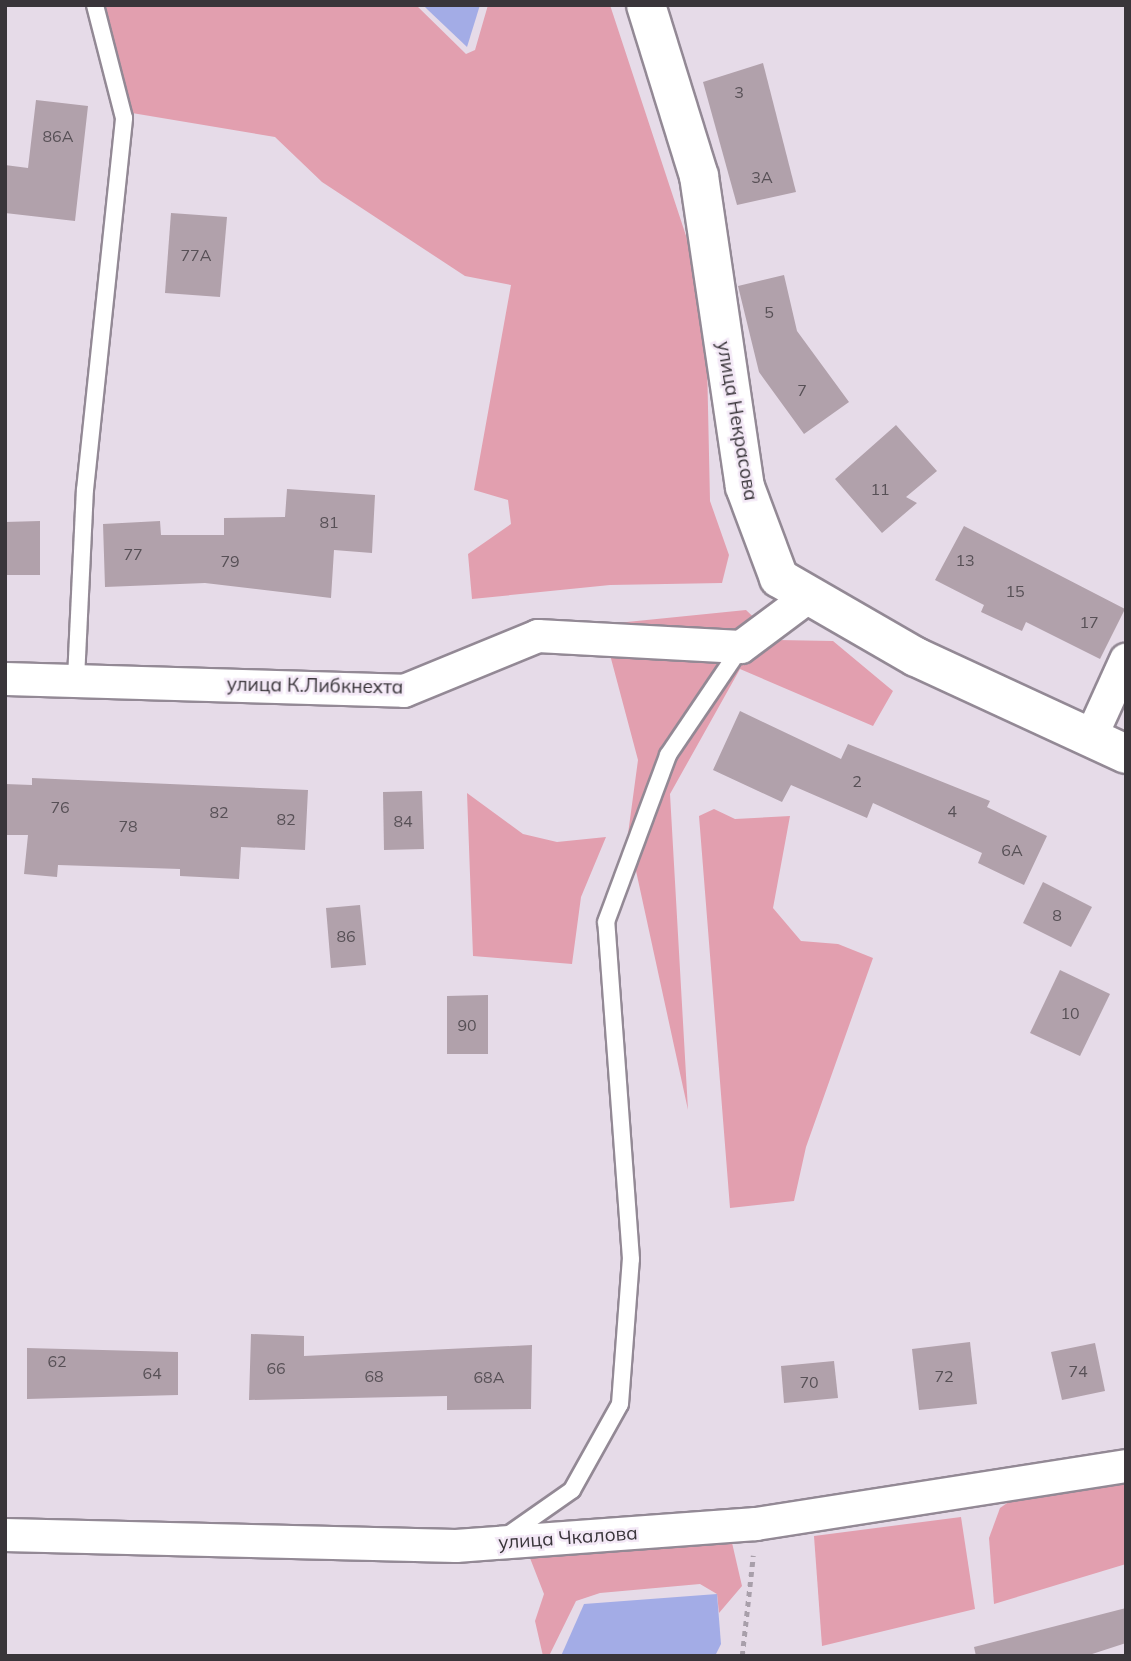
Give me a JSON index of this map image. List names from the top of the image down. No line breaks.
{"streets":{"street":["улица Некрасова","улица К.Либкнехта","улица Чкалова"]},"house_numbers":["3","86А","3А","77А","5","7","11","81","77","13","79","15","17","2","76","4","82","82","84","78","6А","8","86","10","90","62","66","74","64","68","72","68А","70"]}
